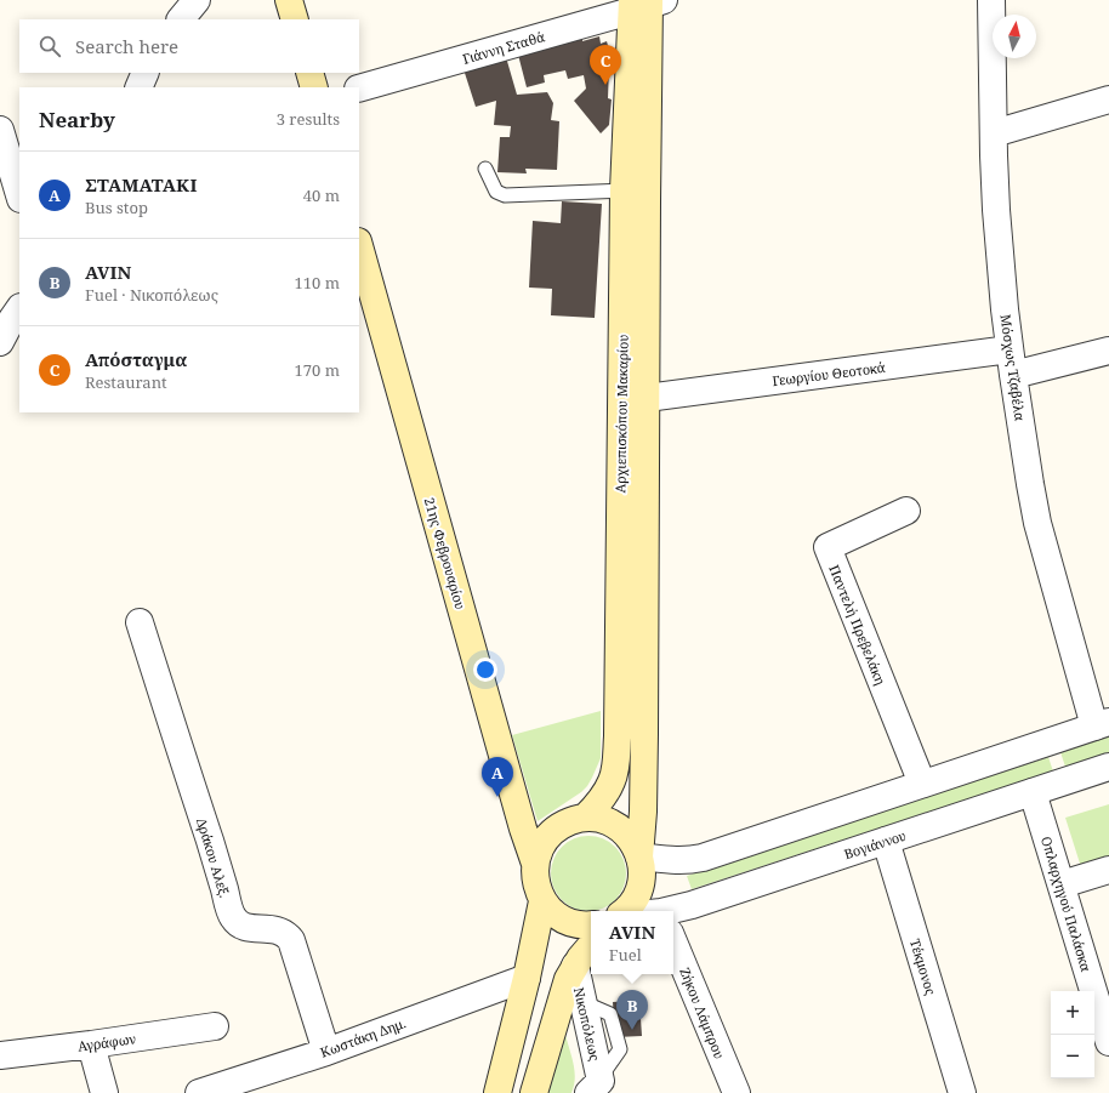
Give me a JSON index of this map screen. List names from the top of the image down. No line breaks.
{"streets":{"main road":["Αρχιεπισκόπου Μακαρίου","21ης Φεβρουαρίου"],"street":["Γιάννη Σταθά","Μόσχως Τζαβέλα","Γεωργίου Θεοτοκά","Παντελή Πρεβελάκη","Βογιάννου","Δράκου Αλεξ.","Οπλαρχηγού Παλάσκα","Τέκμονος","Ζήκου Λάμπρου","Νικοπόλεως","Κωστάκη Δημ.","Αγράφων"]},"crossings":[["Γιάννη Σταθά","Αρχιεπισκόπου Μακαρίου"],["Μόσχως Τζαβέλα","Γεωργίου Θεοτοκά"],["Βογιάννου","Οπλαρχηγού Παλάσκα"],["Βογιάννου","Τέκμονος"],["Δράκου Αλεξ.","Κωστάκη Δημ."]],"north":"top","page":{"search":"Search here","pins":["C","A","B"],"heading":["Nearby","3 results"],"list":[{"mark":"A","name":"ΣΤΑΜΑΤΑΚΙ","note":"Bus stop","value":"40 m"},{"mark":"B","name":"AVIN","note":"Fuel · Νικοπόλεως","value":"110 m"},{"mark":"C","name":"Απόσταγμα","note":"Restaurant","value":"170 m"}],"popup":["AVIN","Fuel"],"map_buttons":["+","−"]}}
